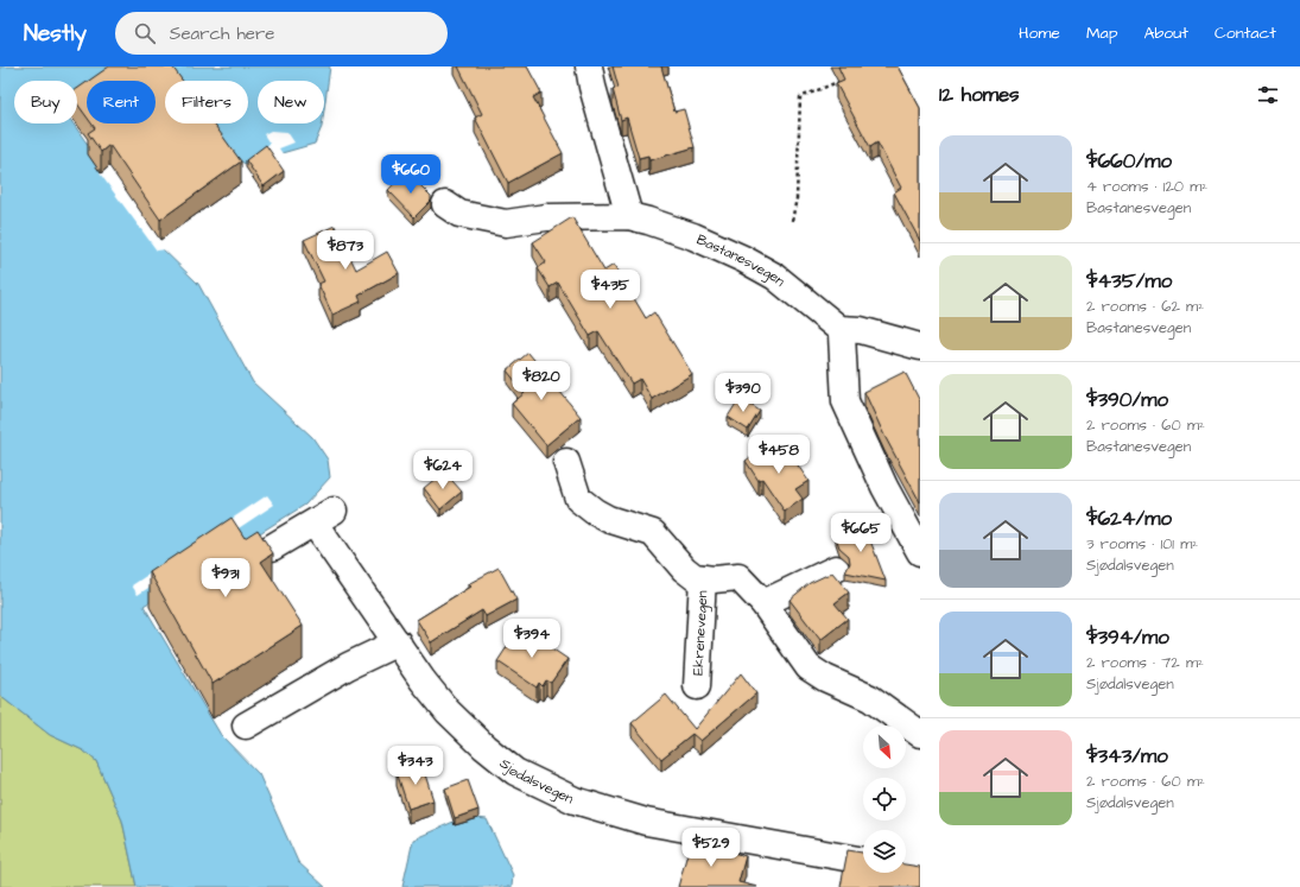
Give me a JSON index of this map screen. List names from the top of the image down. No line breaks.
{"streets":{"street":["Bastanesvegen","Ekrenevegen","Sjødalsvegen"]},"north":"bottom right","page":{"header":"Nestly","search":"Search here","nav":["Home","Map","About","Contact"],"heading":"12 homes","chip":["Buy","Rent","Filters","New"],"list":[{"name":"$660/mo","note":"4 rooms · 120 m² · Bastanesvegen"},{"name":"$435/mo","note":"2 rooms · 62 m² · Bastanesvegen"},{"name":"$390/mo","note":"2 rooms · 60 m² · Bastanesvegen"},{"name":"$624/mo","note":"3 rooms · 101 m² · Sjødalsvegen"},{"name":"$394/mo","note":"2 rooms · 72 m² · Sjødalsvegen"},{"name":"$343/mo","note":"2 rooms · 60 m² · Sjødalsvegen"}],"price":["$660","$873","$435","$820","$390","$458","$624","$665","$931","$394","$343","$529"]}}
